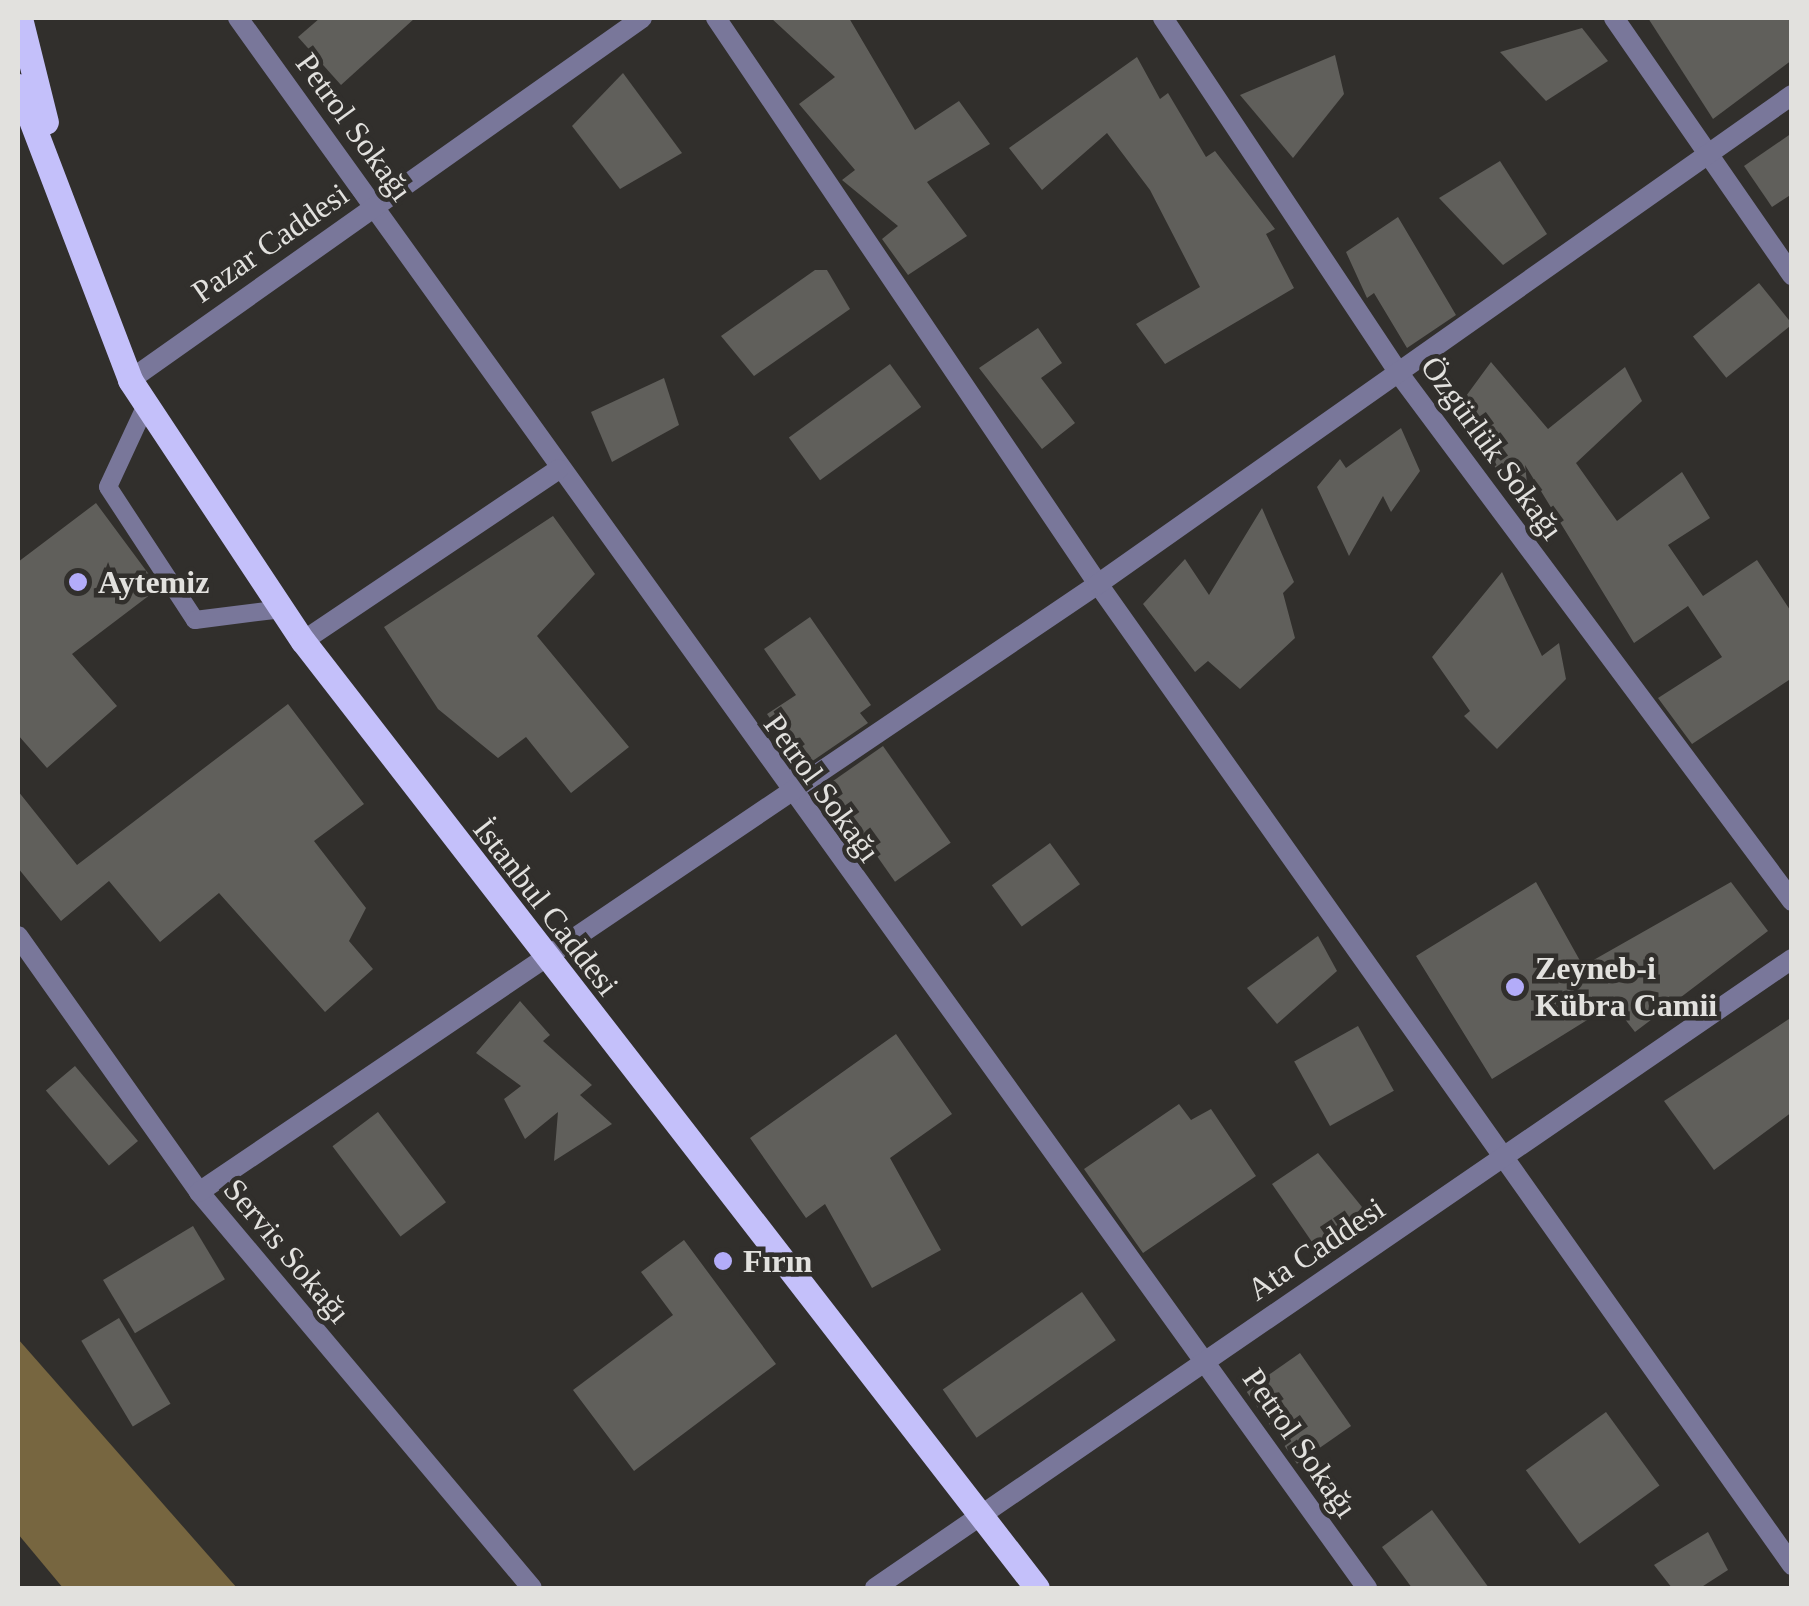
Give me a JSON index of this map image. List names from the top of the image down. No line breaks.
{"streets":{"main road":["İstanbul Caddesi"],"street":["Petrol Sokağı","Pazar Caddesi","Özgürlük Sokağı","Ata Caddesi","Servis Sokağı"]},"crossings":[["Petrol Sokağı","Pazar Caddesi"],["Petrol Sokağı","Ata Caddesi"],["Pazar Caddesi","İstanbul Caddesi"],["İstanbul Caddesi","Ata Caddesi"]],"places":["Aytemiz","Zeyneb-i Kübra Camii","Fırın"]}
